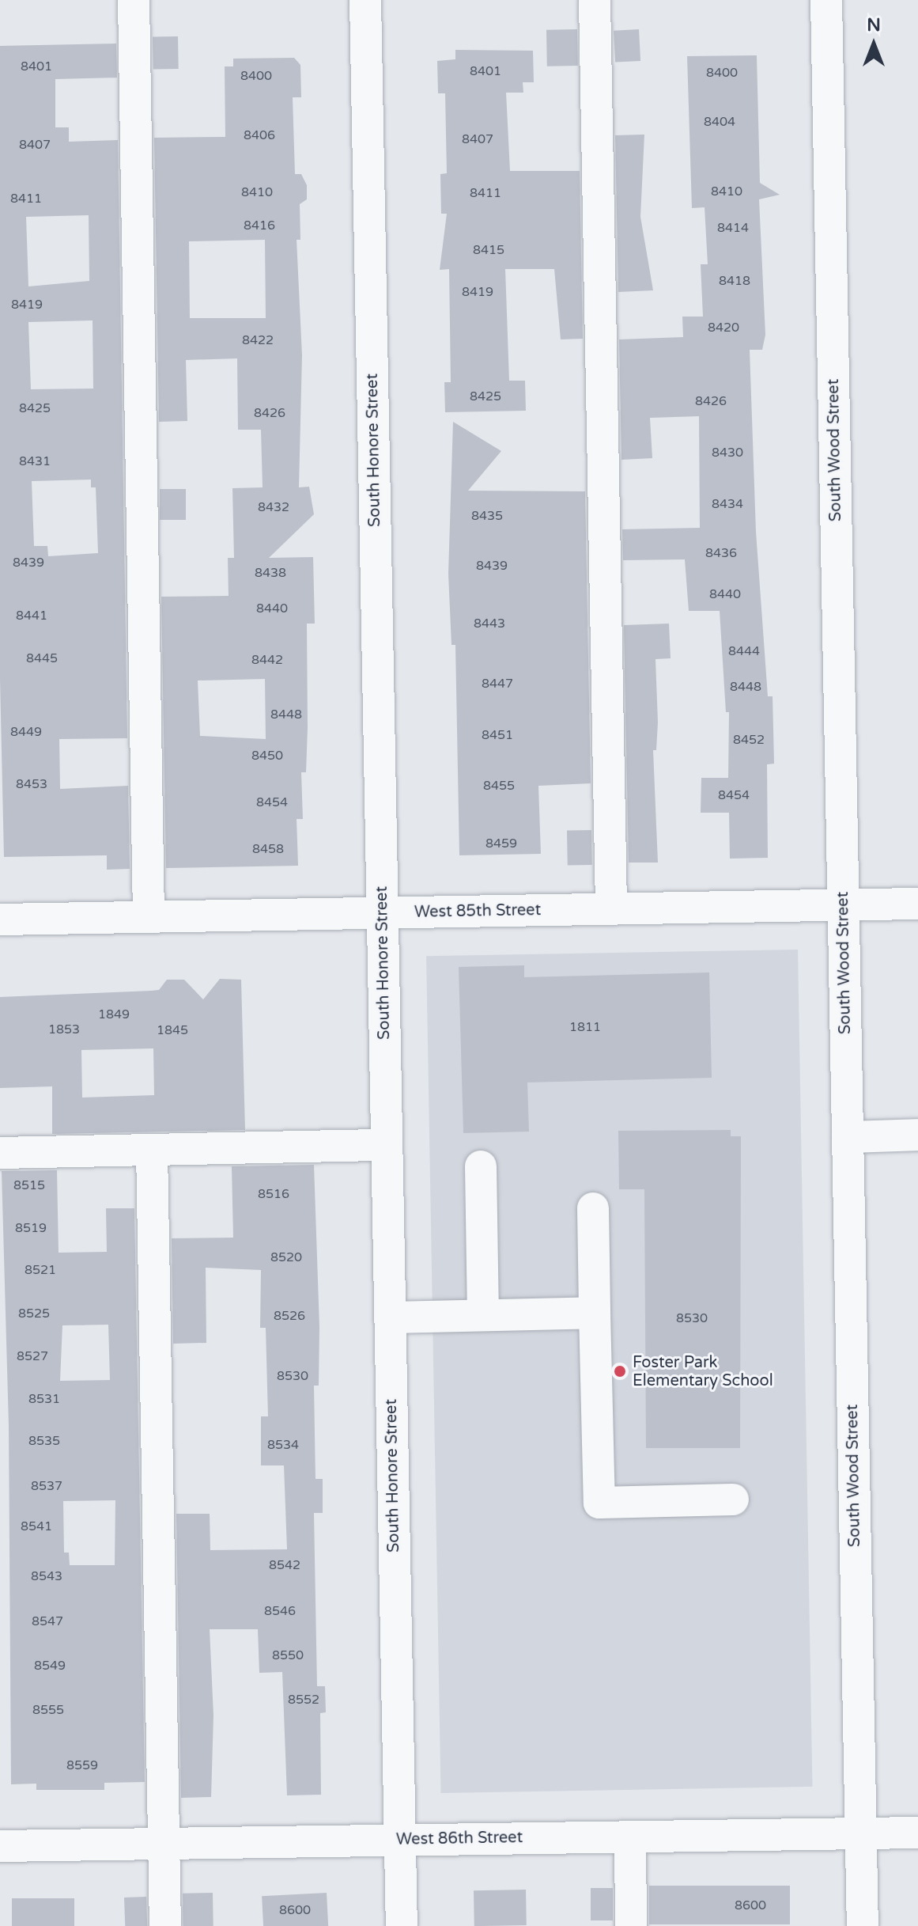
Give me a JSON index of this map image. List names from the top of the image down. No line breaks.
{"streets":{"street":["South Honore Street","South Wood Street","West 85th Street","West 86th Street"]},"crossings":[["South Honore Street","West 85th Street"],["South Honore Street","West 86th Street"],["South Wood Street","West 85th Street"],["South Wood Street","West 86th Street"]],"places":["Foster Park Elementary School"],"house_numbers":["8401","8401","8400","8400","8404","8406","8407","8407","8410","8410","8411","8411","8416","8414","8415","8418","8419","8419","8420","8422","8425","8426","8425","8426","8430","8431","8434","8432","8435","8436","8439","8439","8438","8440","8440","8441","8443","8444","8445","8442","8447","8448","8448","8449","8451","8452","8450","8453","8455","8454","8454","8459","8458","1849","1811","1853","1845","8515","8516","8519","8520","8521","8525","8526","8530","8527","8530","8531","8535","8534","8537","8541","8542","8543","8546","8547","8550","8549","8552","8555","8559","8600","8600"],"north":"top"}
